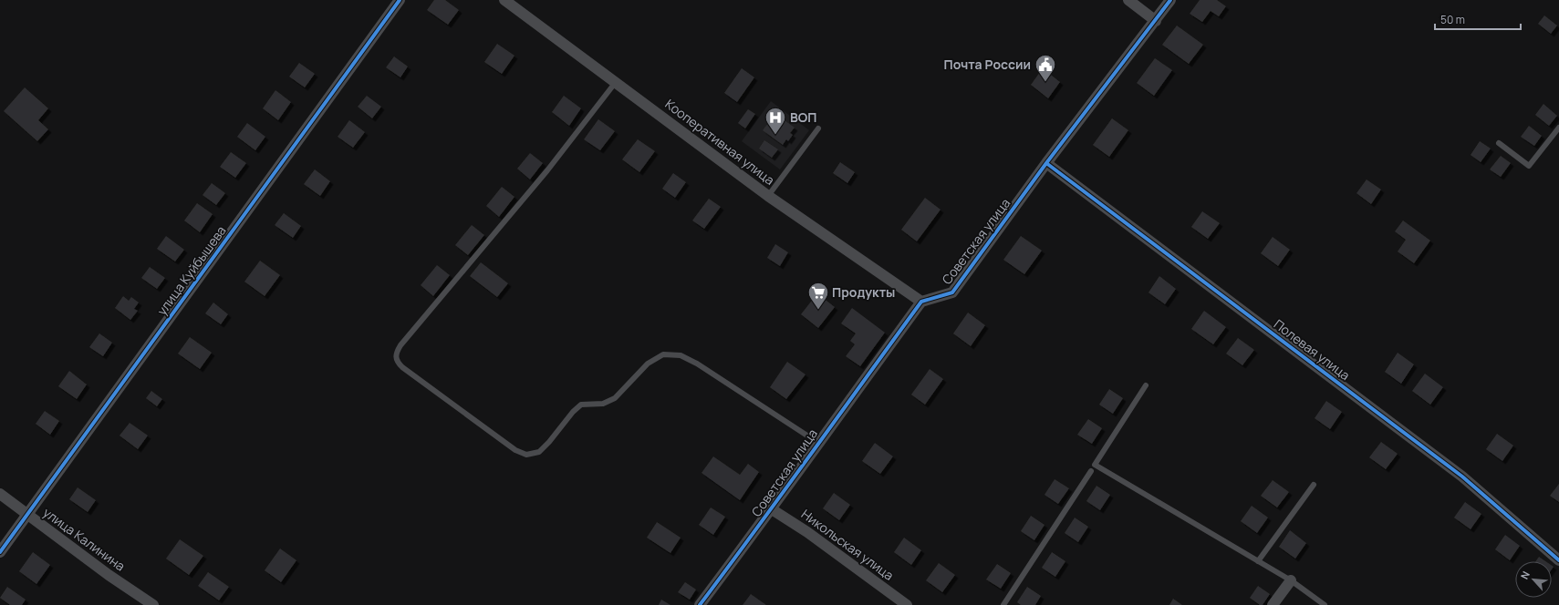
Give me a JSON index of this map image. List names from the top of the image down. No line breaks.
{"streets":{"street":["Кооперативная улица","Советская улица","улица Куйбышева","Полевая улица","улица Калинина","Никольская улица"]},"crossings":[["Кооперативная улица","Советская улица"],["Советская улица","Полевая улица"],["Советская улица","Никольская улица"],["улица Куйбышева","улица Калинина"]],"places":{"public building":["Почта России"],"hospital":["ВОП"],"supermarket":["Продукты"]},"scale_bar":"50 m","north":"top left"}
